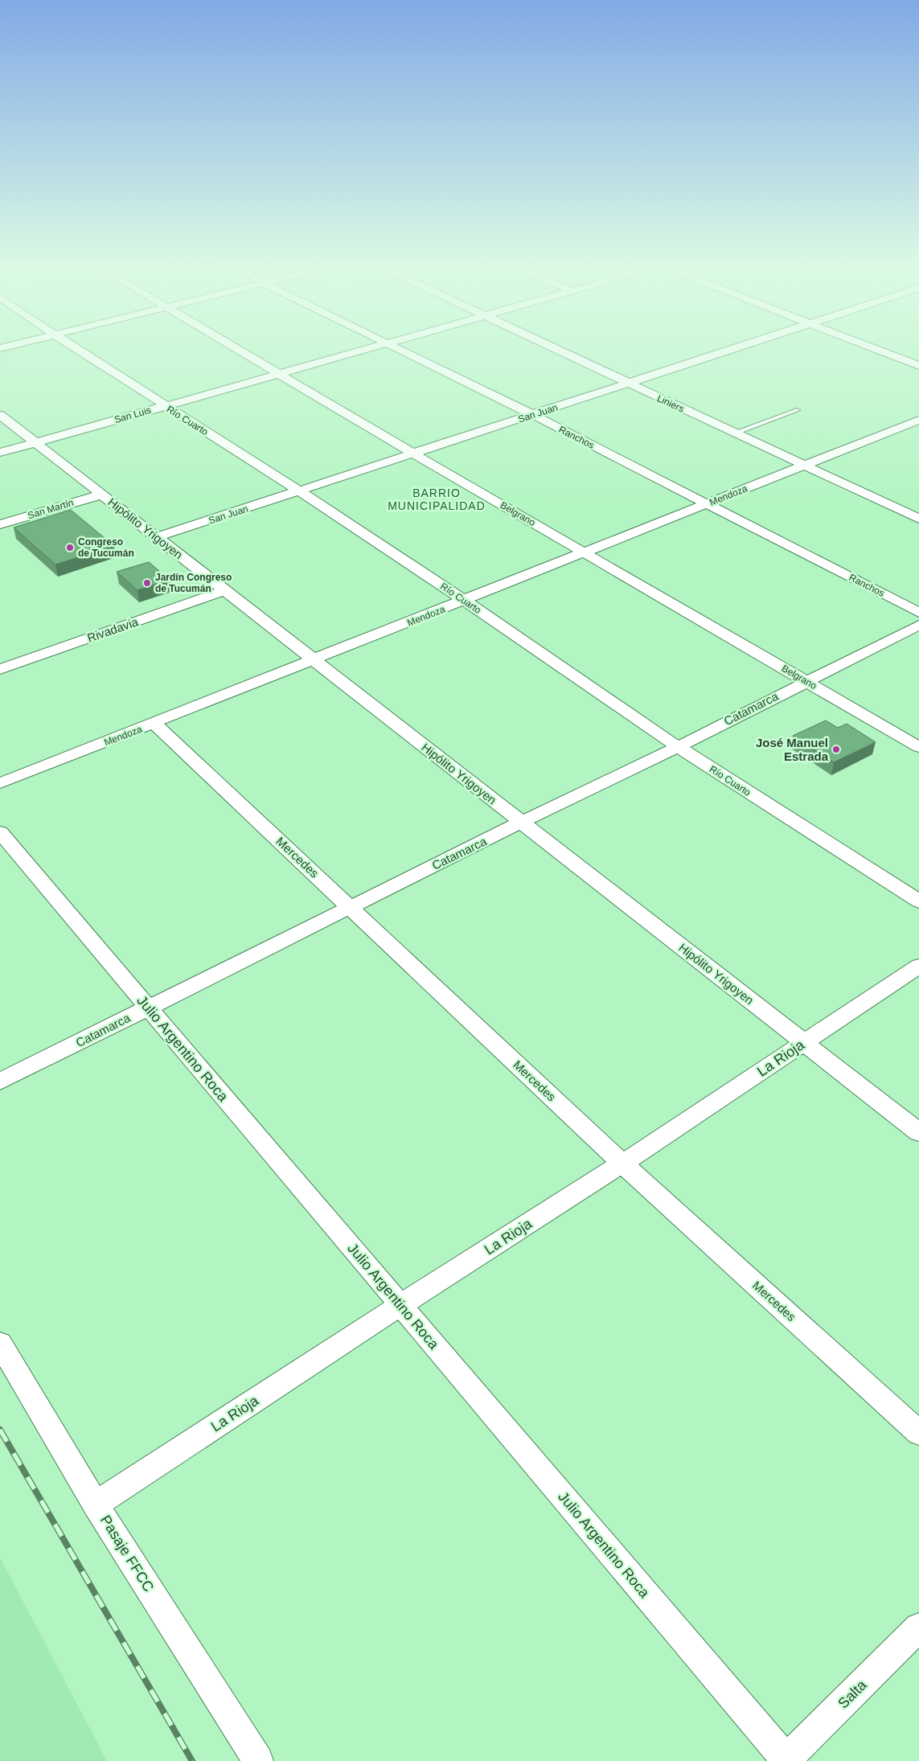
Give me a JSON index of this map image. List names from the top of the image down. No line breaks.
{"streets":{"street":["Liniers","San Juan","San Luis","Río Cuarto","Ranchos","Mendoza","San Martín","Belgrano","Hipólito Yrigoyen","Rivadavia","Catamarca","Mercedes","Julio Argentino Roca","La Rioja","Pasaje FFCC","Salta"]},"crossings":[["Liniers","San Juan"],["Liniers","Mendoza"],["San Juan","Río Cuarto"],["San Juan","Ranchos"],["San Juan","Belgrano"],["San Juan","Hipólito Yrigoyen"],["San Luis","Río Cuarto"],["San Luis","Belgrano"],["San Luis","Hipólito Yrigoyen"],["Río Cuarto","Mendoza"],["Río Cuarto","Catamarca"],["Ranchos","Mendoza"],["Mendoza","Belgrano"],["Mendoza","Hipólito Yrigoyen"],["Mendoza","Mercedes"],["San Martín","Hipólito Yrigoyen"],["Belgrano","Catamarca"],["Hipólito Yrigoyen","Rivadavia"],["Hipólito Yrigoyen","Catamarca"],["Hipólito Yrigoyen","La Rioja"],["Catamarca","Mercedes"],["Catamarca","Julio Argentino Roca"],["Mercedes","La Rioja"],["Julio Argentino Roca","La Rioja"],["Julio Argentino Roca","Salta"],["La Rioja","Pasaje FFCC"]],"districts":["BARRIO MUNICIPALIDAD"],"places":["Congreso de Tucumán","Jardín Congreso de Tucumán","José Manuel Estrada"]}
